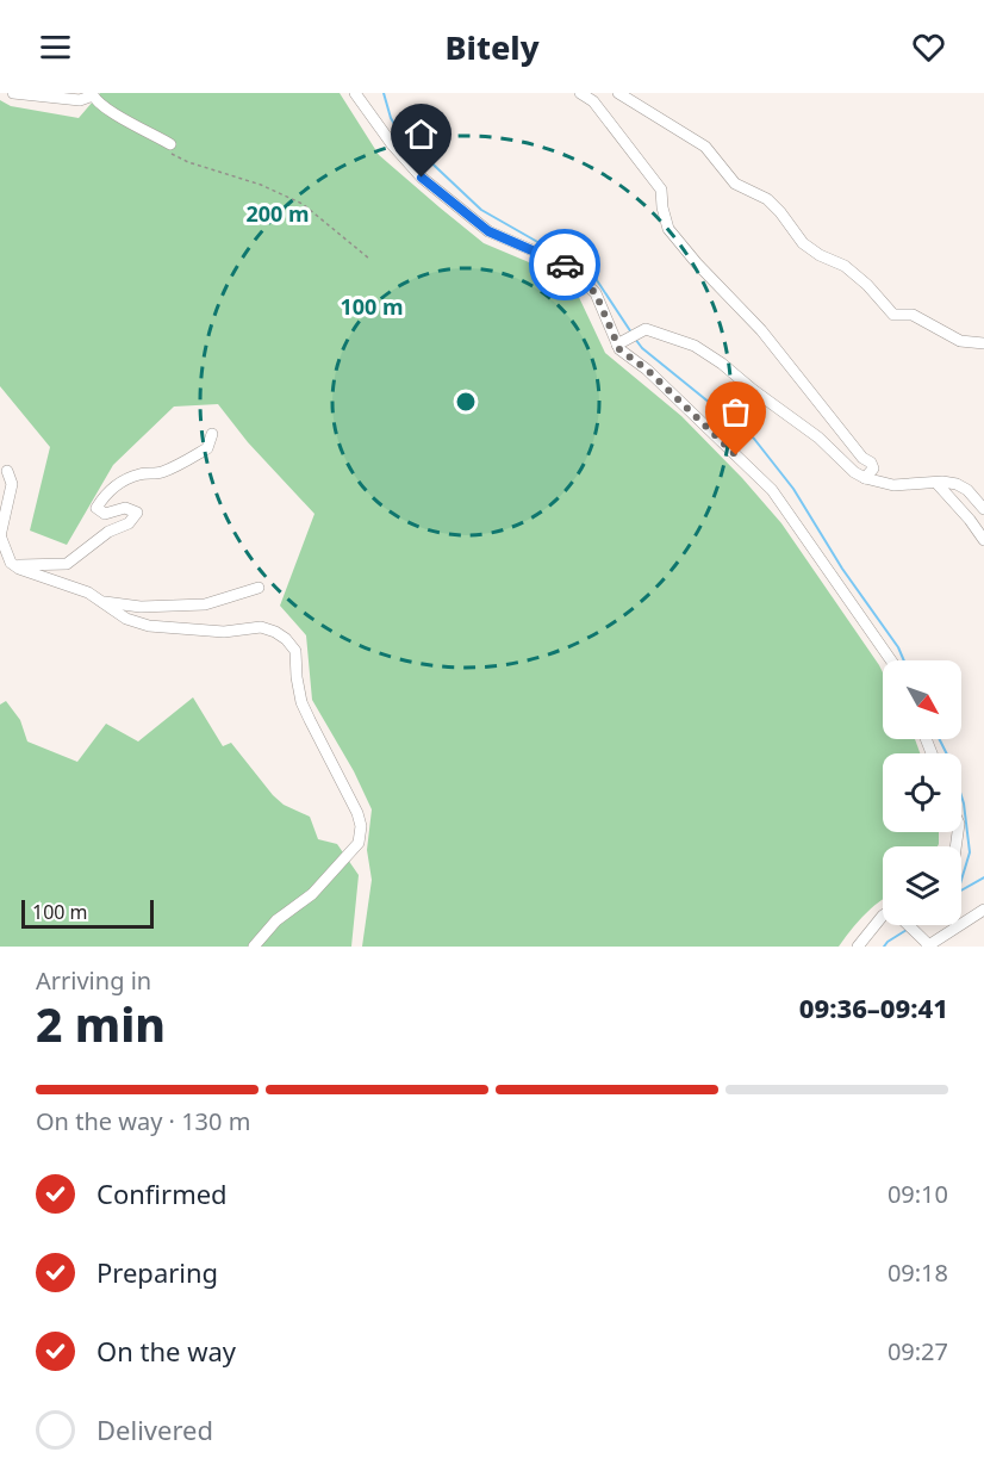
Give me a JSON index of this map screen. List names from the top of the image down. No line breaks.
{"scale_bar":"100 m","north":"bottom right","page":{"header":"Bitely","scale":"100 m","heading":["2 min","Arriving in","09:36–09:41"],"bar":"On the way · 130 m","list":[["Confirmed","09:10"],["Preparing","09:18"],["On the way","09:27"],"Delivered"]},"rings":["200 m","100 m"]}
